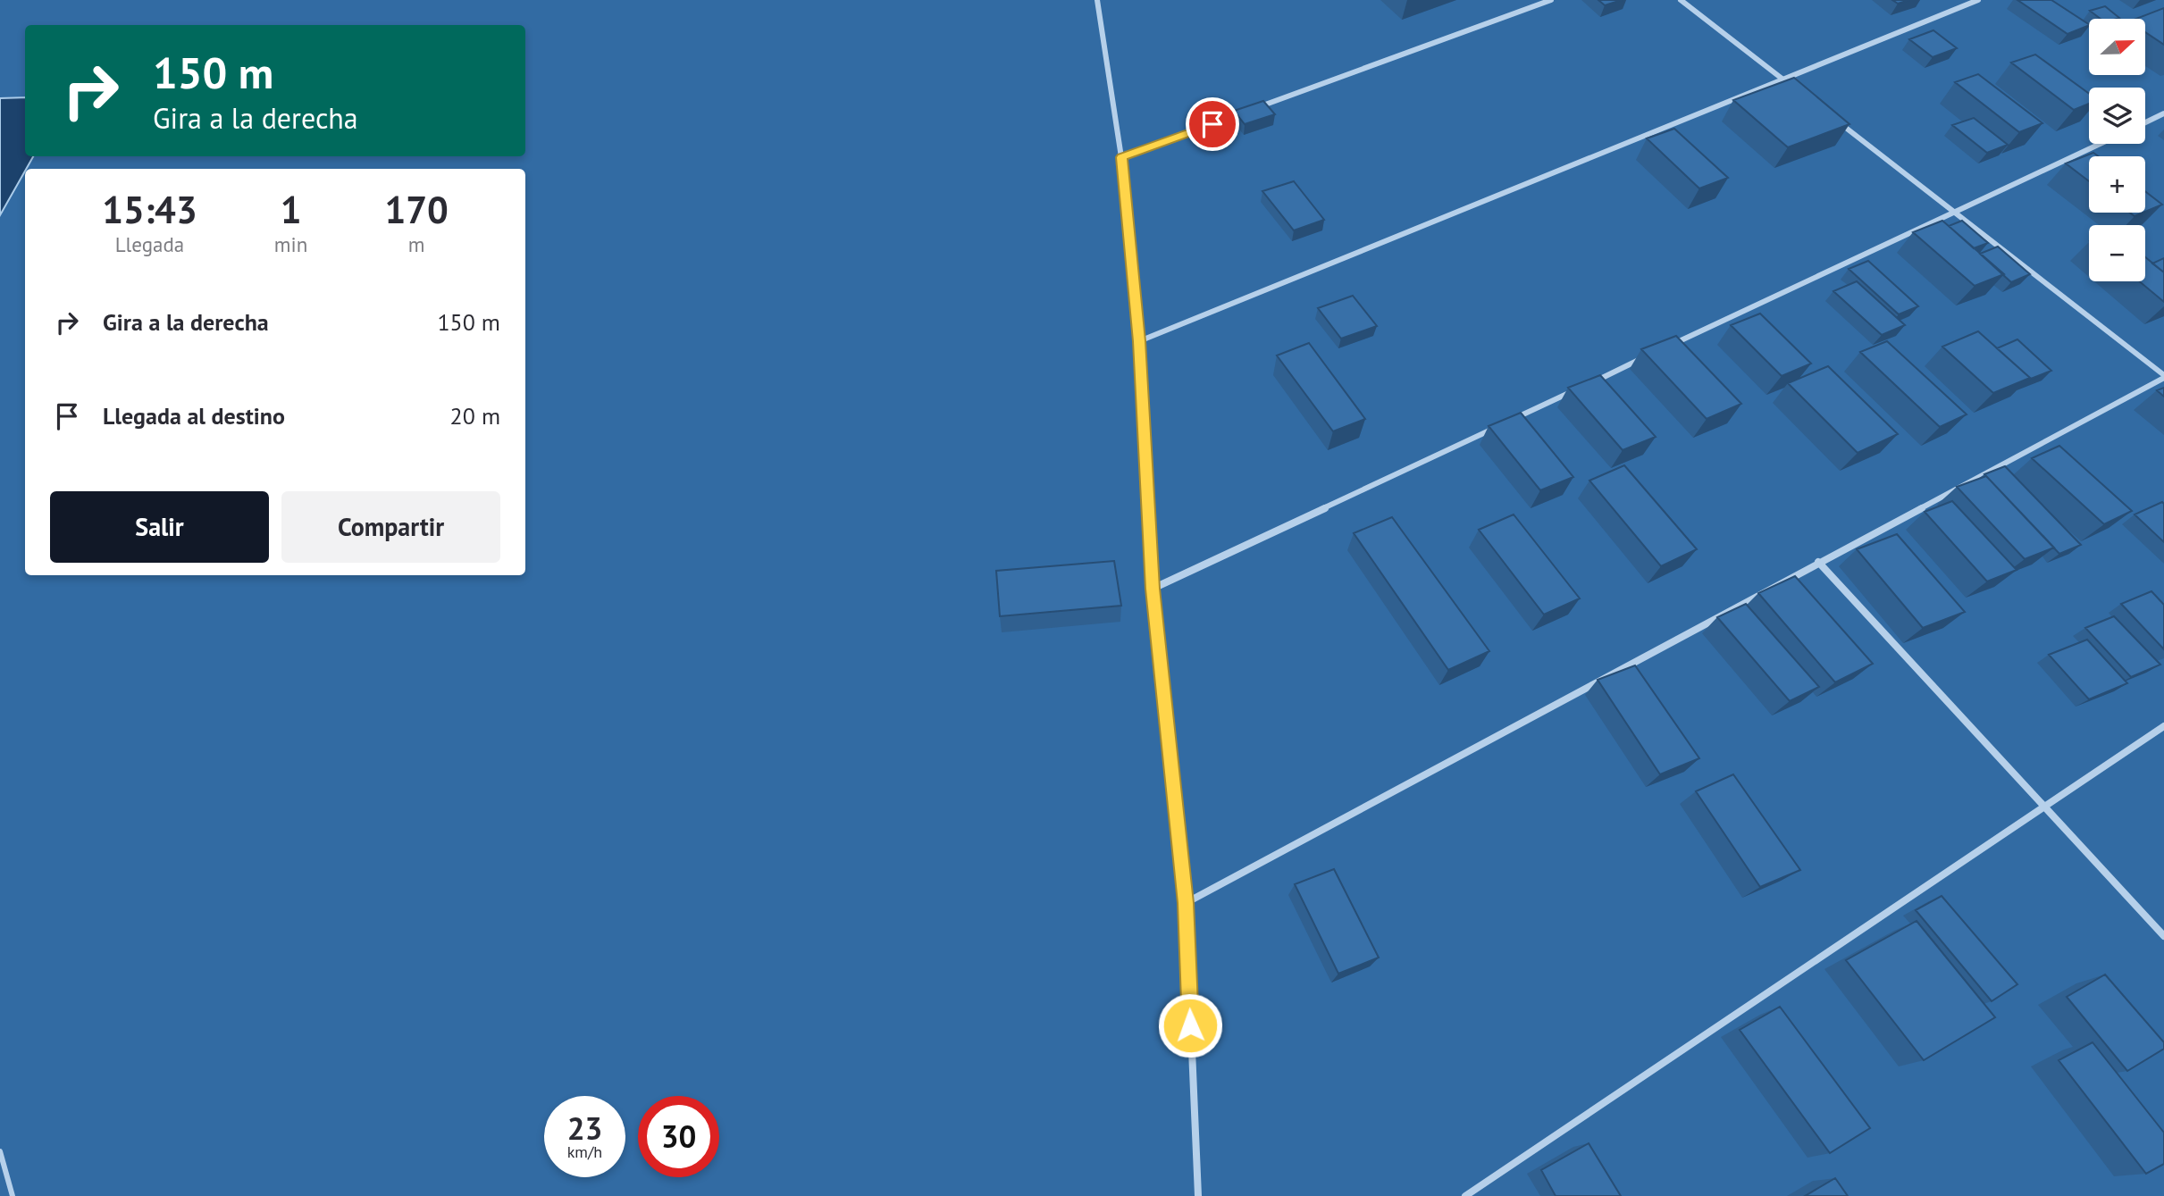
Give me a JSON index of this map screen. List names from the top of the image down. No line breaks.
{"north":"right","page":{"map_buttons":["+","−"],"turn":["150 m","Gira a la derecha"],"eta":["15:43","Llegada","1","min","170","m"],"list":[{"name":"Gira a la derecha","value":"150 m"},{"name":"Llegada al destino","value":"20 m"}],"buttons":["Salir","Compartir"],"speed":"23 km/h","limit":"30"}}
